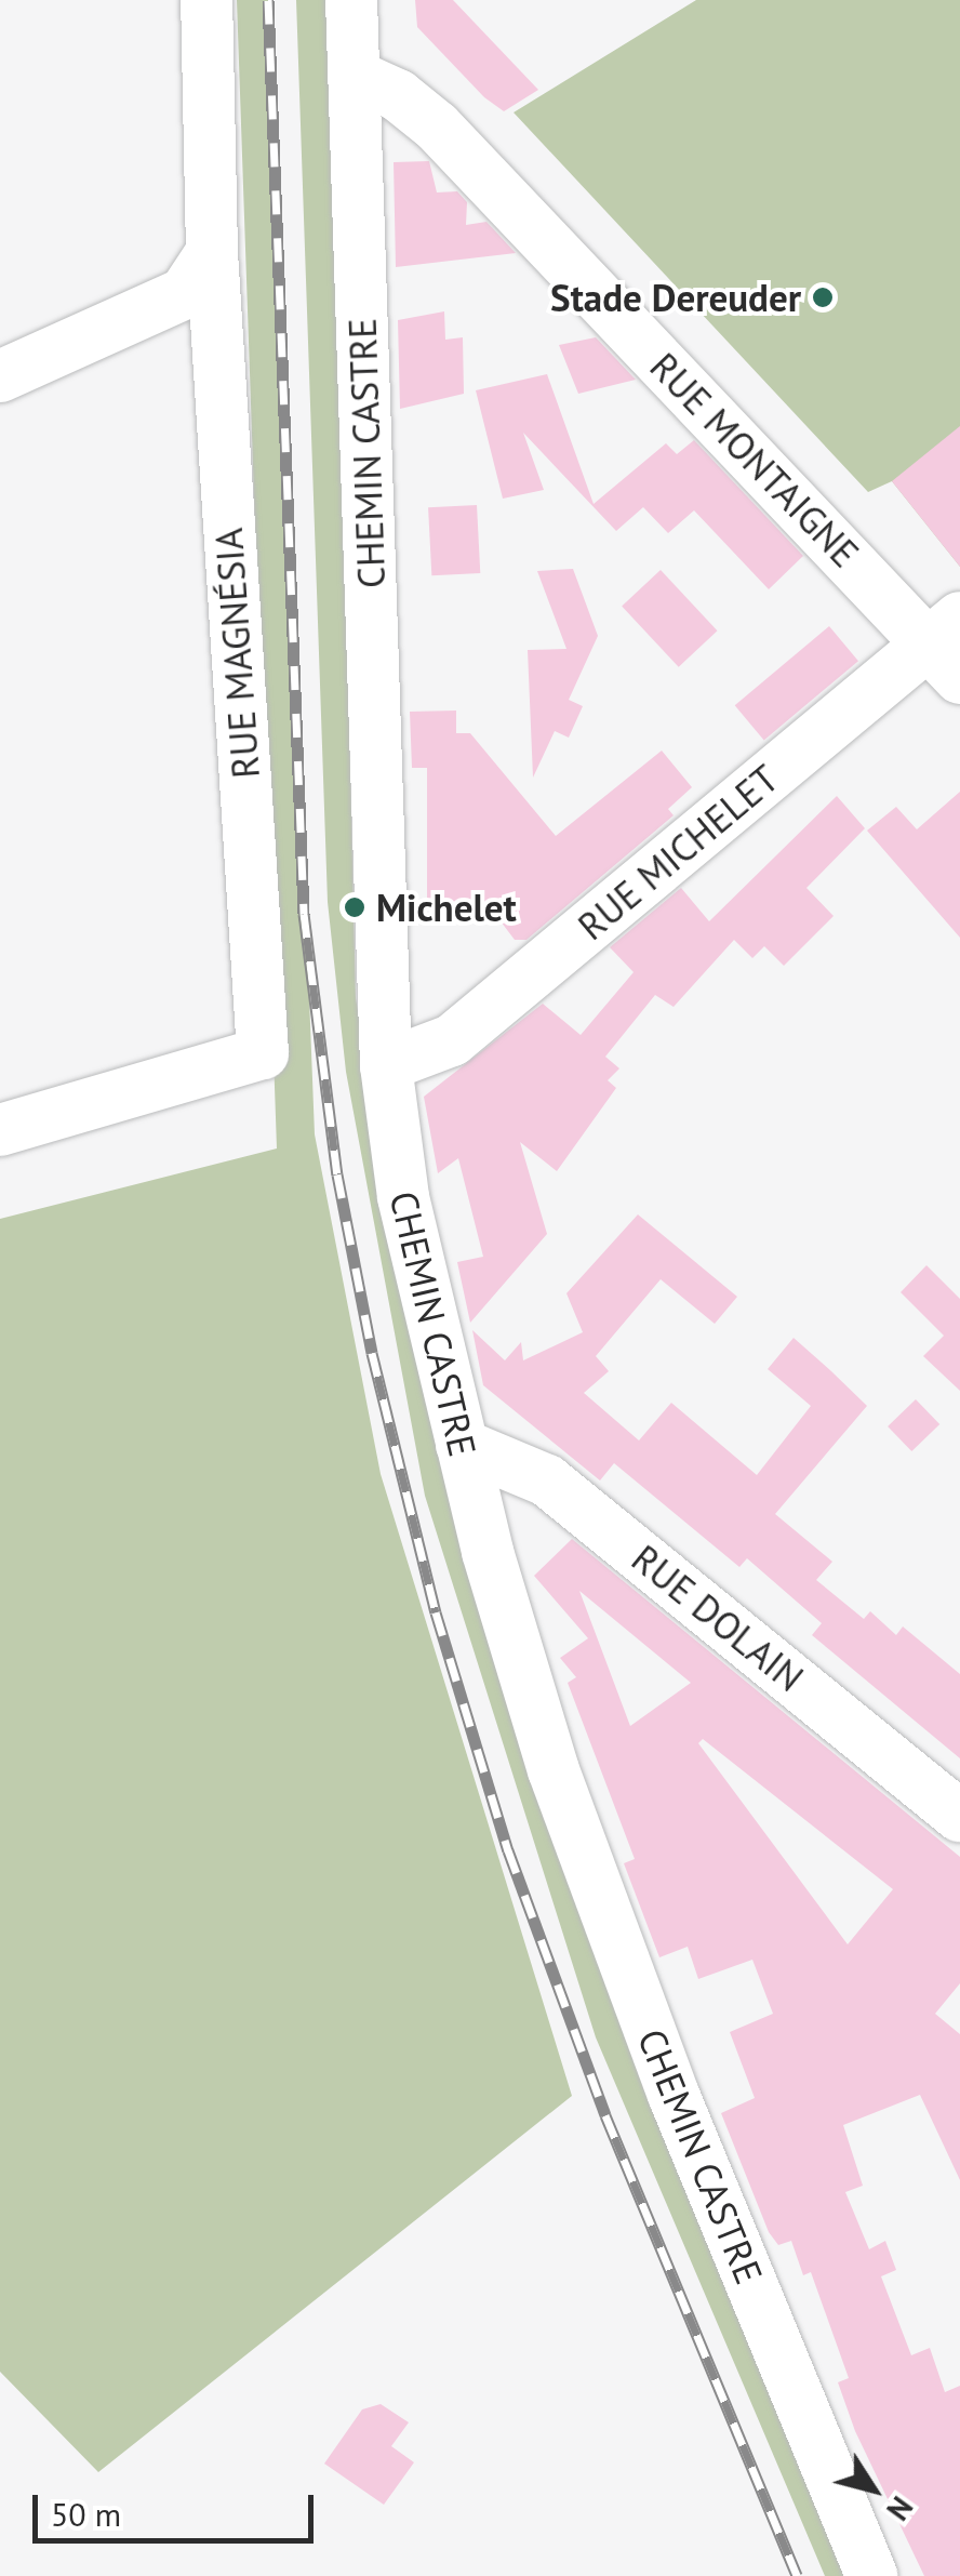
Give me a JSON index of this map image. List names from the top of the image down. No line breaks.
{"streets":{"street":["CHEMIN CASTRE","RUE MONTAIGNE","RUE MAGNÉSIA","RUE MICHELET","RUE DOLAIN"]},"crossings":[["CHEMIN CASTRE","RUE MONTAIGNE"],["CHEMIN CASTRE","RUE MICHELET"],["CHEMIN CASTRE","RUE DOLAIN"],["RUE MONTAIGNE","RUE MICHELET"]],"places":["Stade Dereuder","Michelet"],"scale_bar":"50 m","north":"bottom right"}
